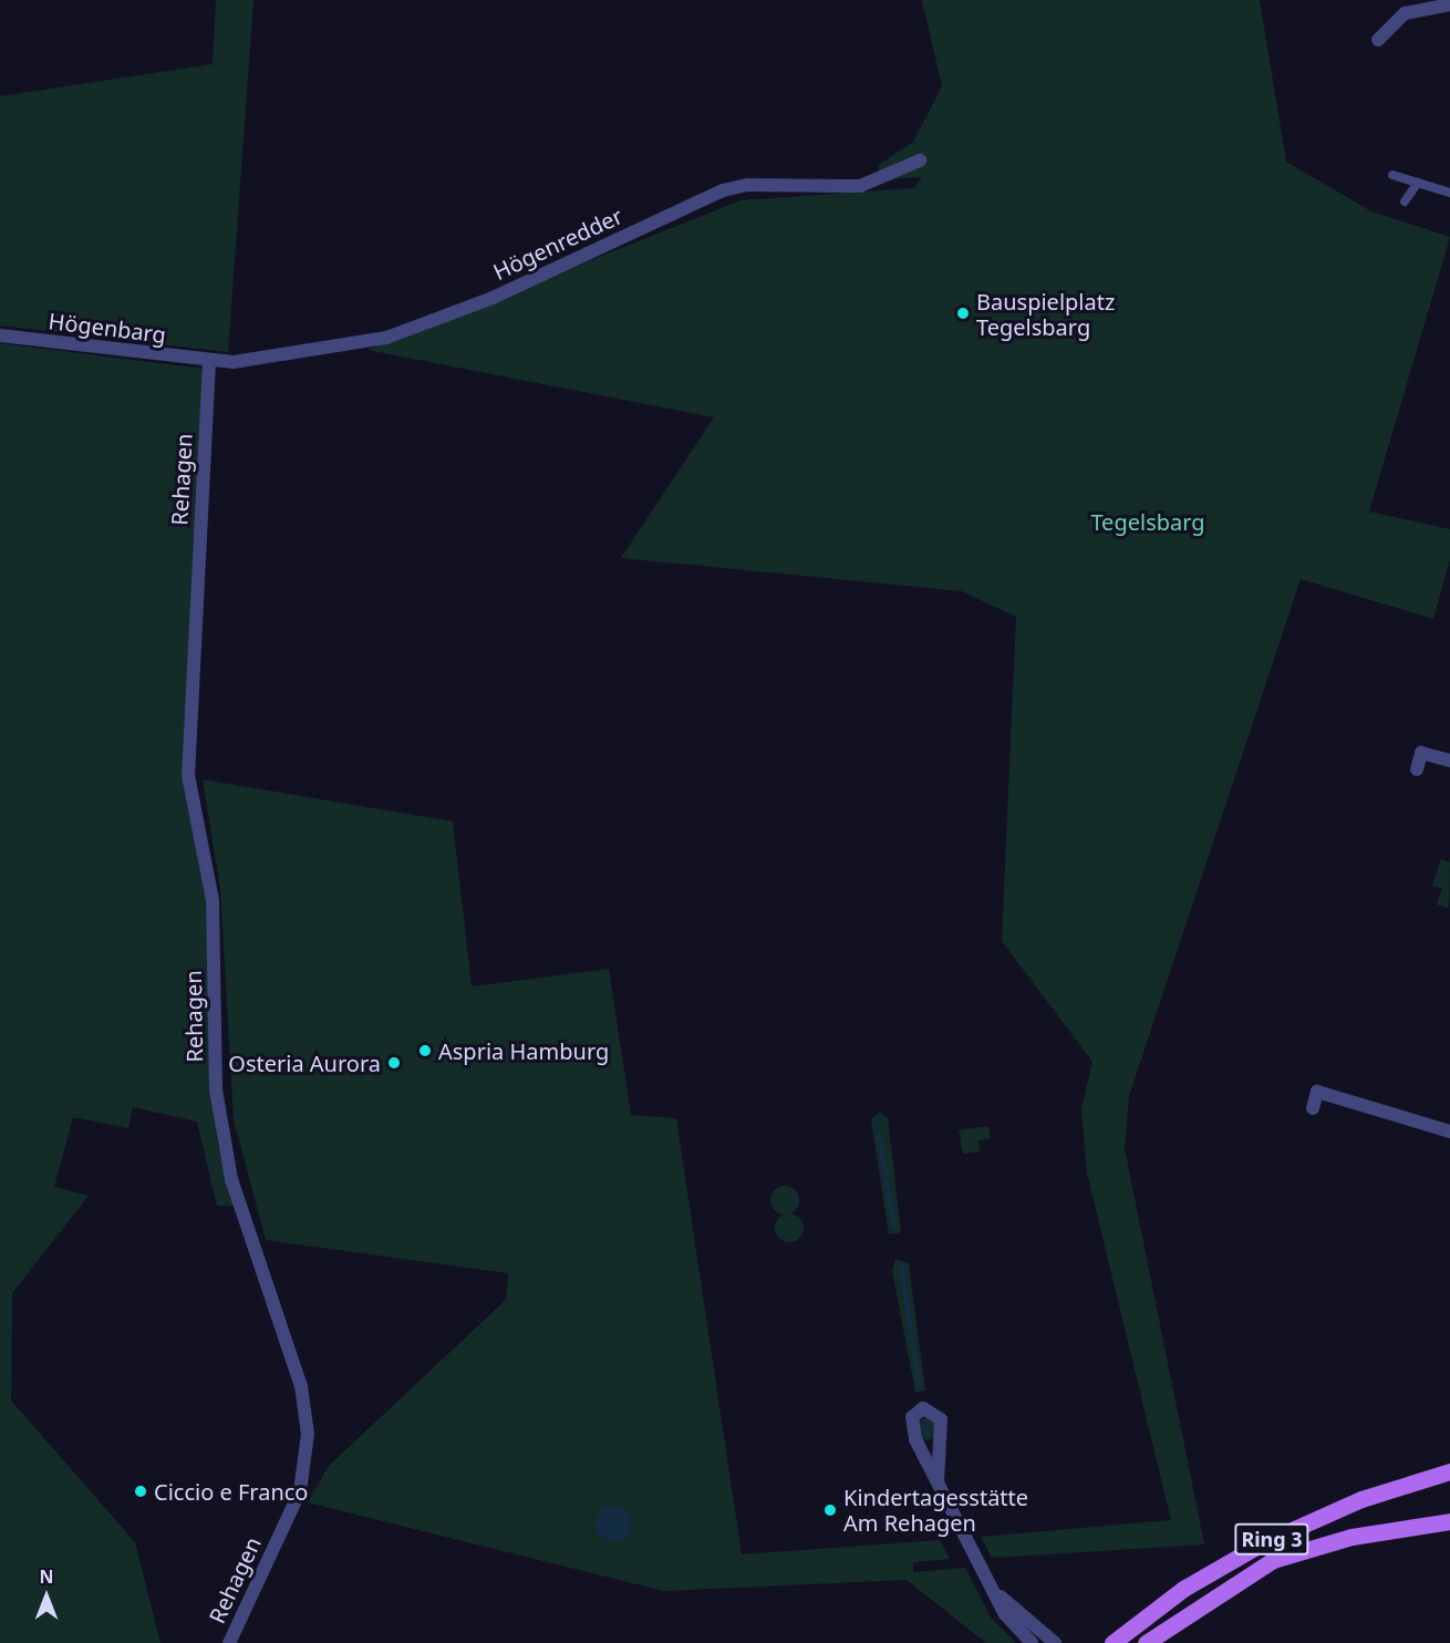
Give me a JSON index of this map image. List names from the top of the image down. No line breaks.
{"streets":{"main road":["Ring 3"],"street":["Högenredder","Högenbarg","Rehagen"]},"crossings":[["Högenredder","Högenbarg"],["Högenredder","Rehagen"],["Högenbarg","Rehagen"]],"parks":["Tegelsbarg"],"places":["Bauspielplatz Tegelsbarg","Aspria Hamburg","Osteria Aurora","Ciccio e Franco","Kindertagesstätte Am Rehagen"],"north":"top"}
